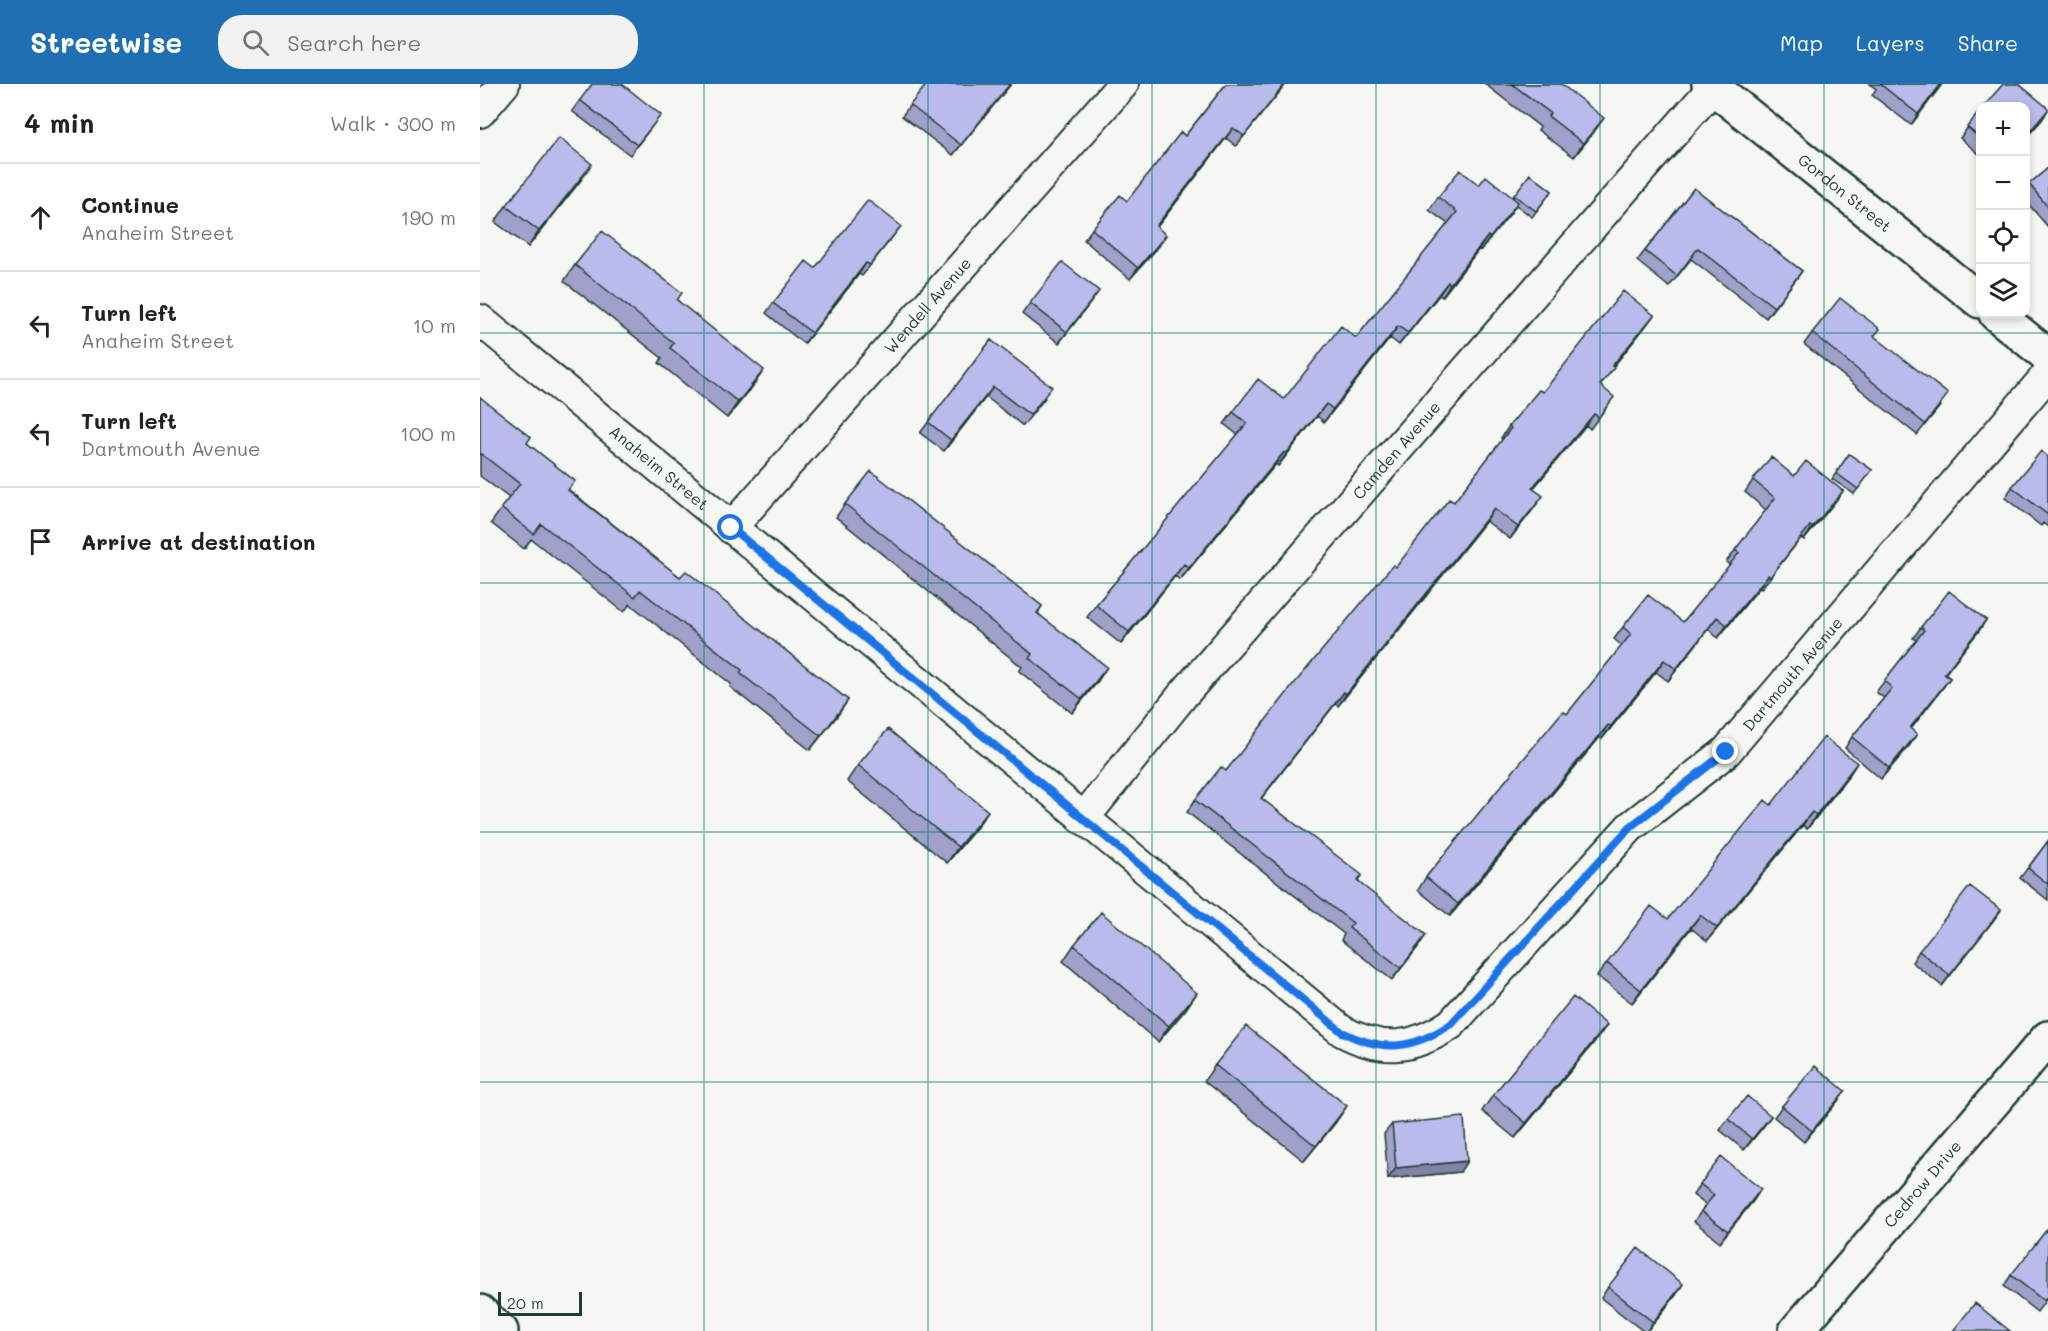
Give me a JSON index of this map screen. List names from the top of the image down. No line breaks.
{"streets":{"main road":["Gordon Street","Cedrow Drive"],"street":["Wendell Avenue","Camden Avenue","Anaheim Street","Dartmouth Avenue"]},"crossings":[["Gordon Street","Camden Avenue"],["Wendell Avenue","Anaheim Street"],["Camden Avenue","Anaheim Street"],["Anaheim Street","Dartmouth Avenue"]],"scale_bar":"20 m","page":{"header":"Streetwise","search":"Search here","nav":["Map","Layers","Share"],"heading":["4 min","Walk · 300 m"],"map_buttons":["+","−"],"list":[["Continue","Anaheim Street","190 m"],["Turn left","Anaheim Street","10 m"],["Turn left","Dartmouth Avenue","100 m"],"Arrive at destination"],"scale":"20 m"}}
